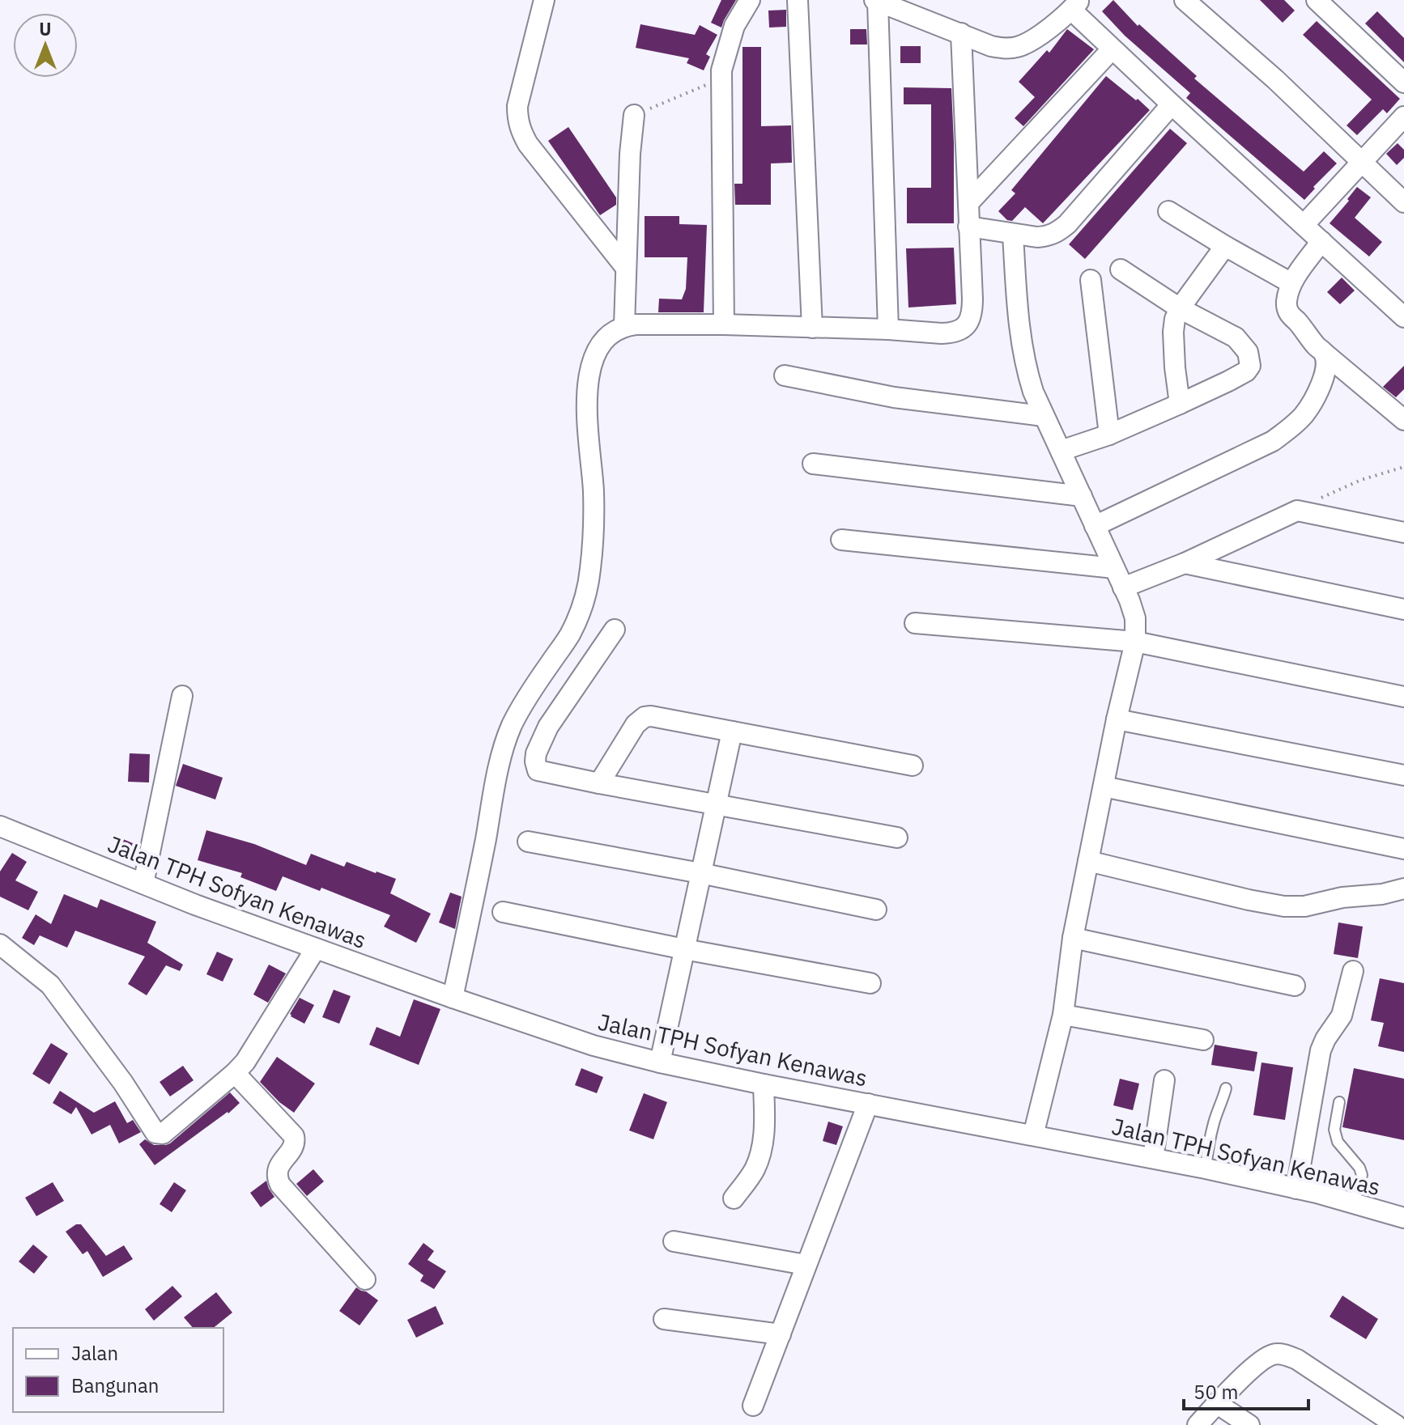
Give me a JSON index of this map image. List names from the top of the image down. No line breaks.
{"streets":{"street":["Jalan TPH Sofyan Kenawas"]},"legend":["Jalan","Bangunan"],"scale_bar":"50 m","north":"top"}
